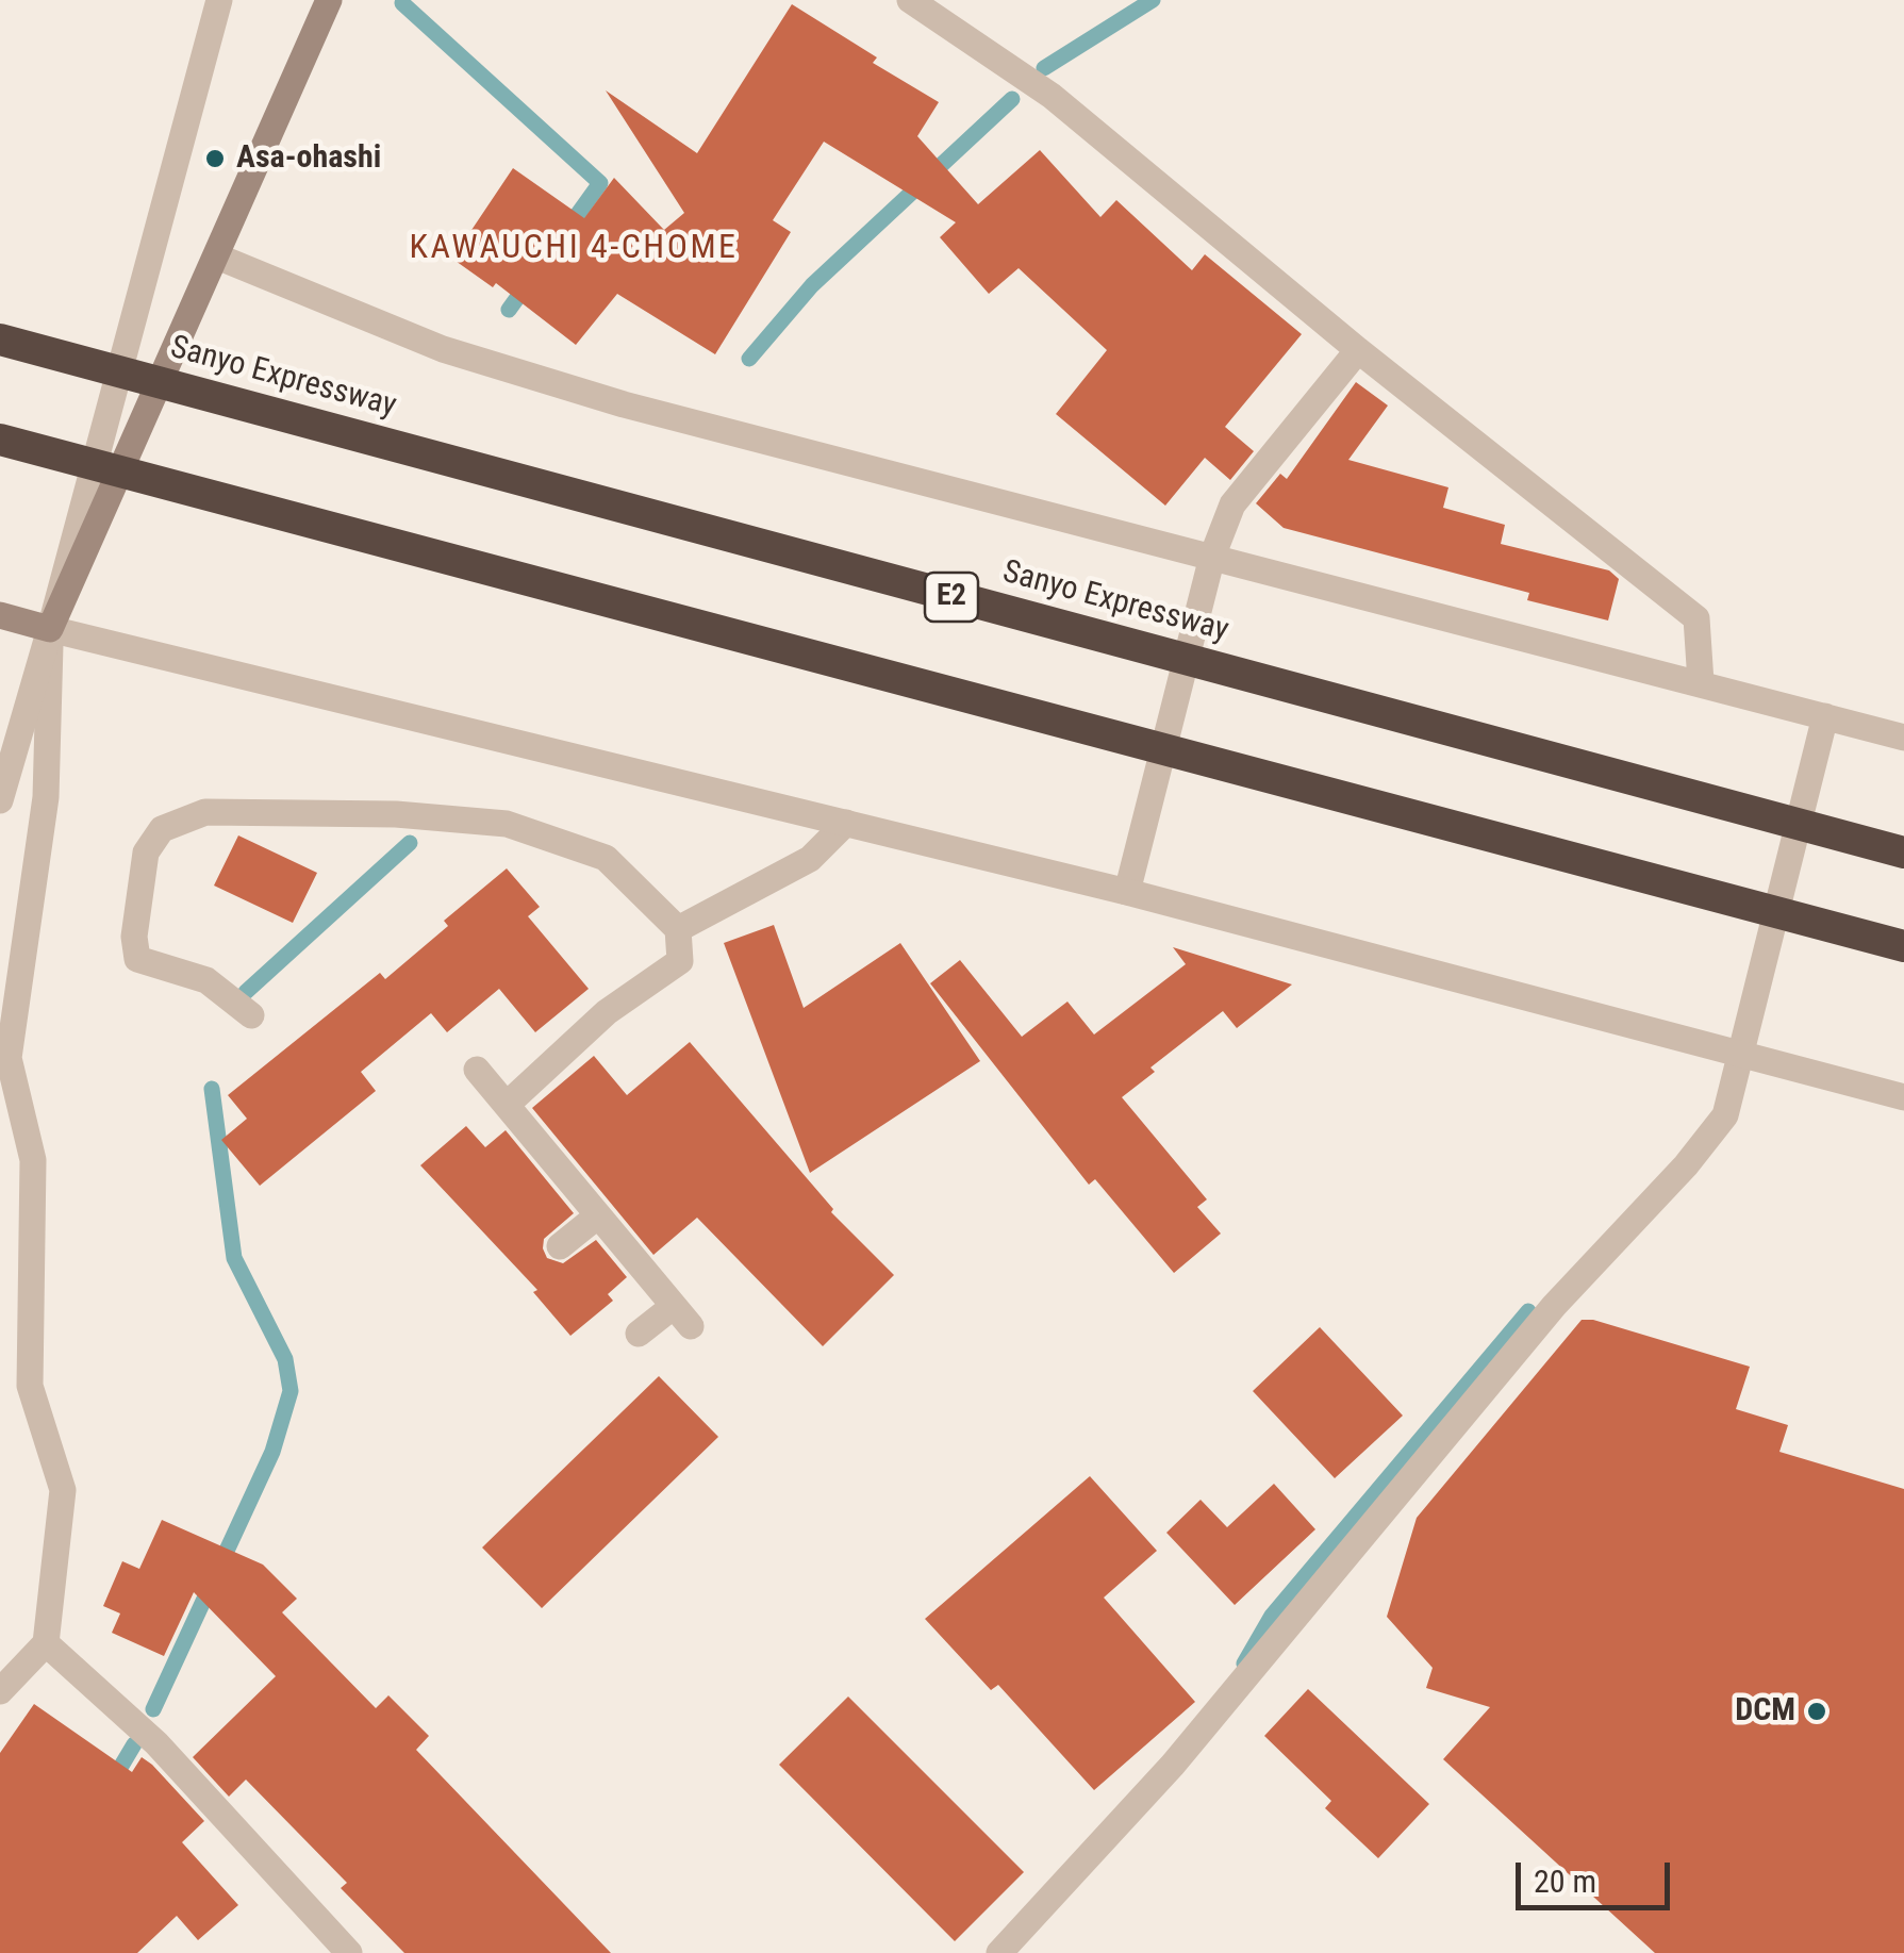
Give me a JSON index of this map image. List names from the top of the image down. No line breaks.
{"streets":{"highway":["Sanyo Expressway","E2"]},"districts":["KAWAUCHI 4-CHOME"],"places":["Asa-ohashi","DCM"],"scale_bar":"20 m"}
